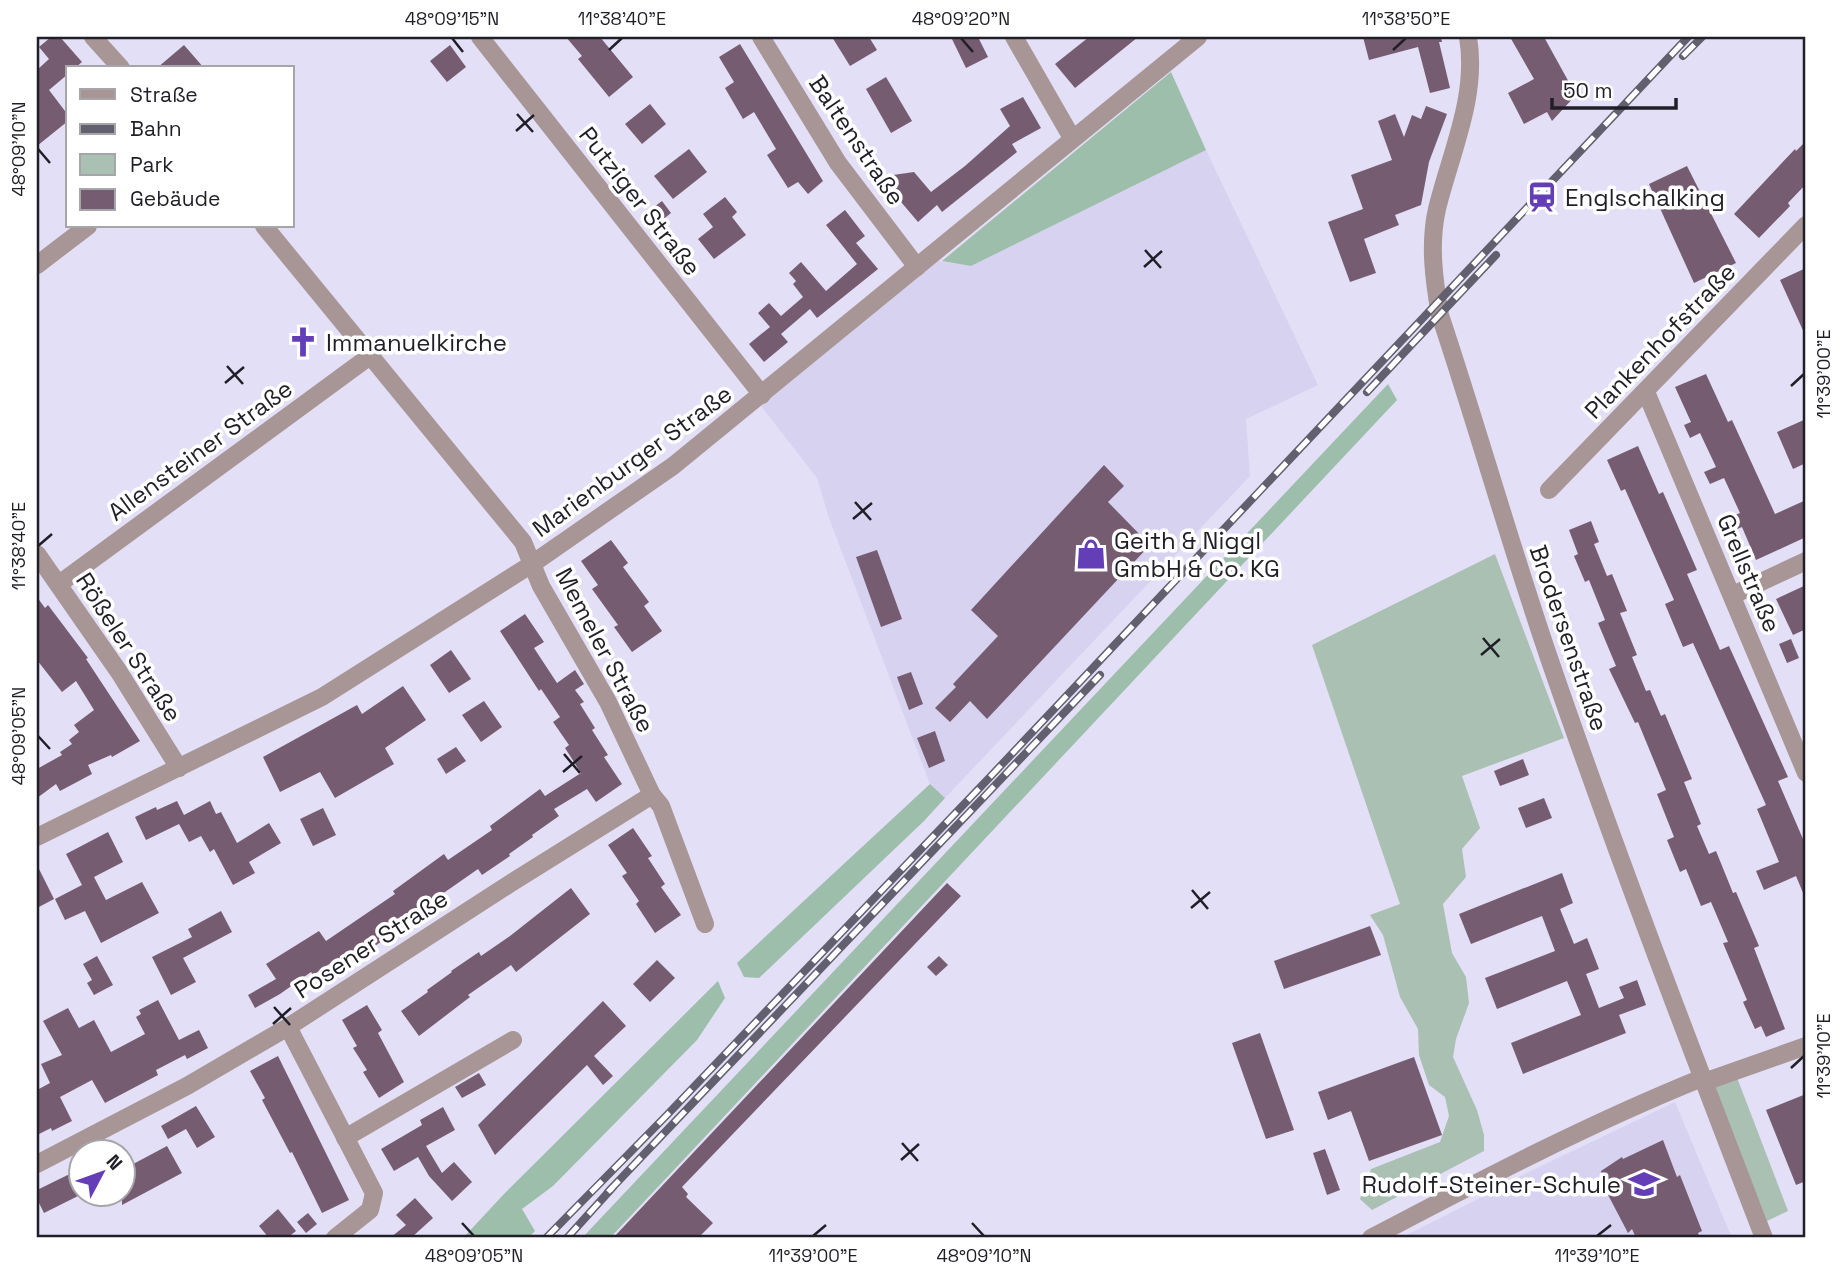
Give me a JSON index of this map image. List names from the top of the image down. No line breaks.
{"streets":{"street":["Baltenstraße","Putziger Straße","Plankenhofstraße","Allensteiner Straße","Marienburger Straße","Grellstraße","Brodersenstraße","Rößeler Straße","Memeler Straße","Posener Straße"]},"crossings":[["Baltenstraße","Marienburger Straße"],["Putziger Straße","Marienburger Straße"],["Plankenhofstraße","Grellstraße"],["Allensteiner Straße","Rößeler Straße"],["Allensteiner Straße","Memeler Straße"],["Marienburger Straße","Rößeler Straße"],["Marienburger Straße","Memeler Straße"],["Memeler Straße","Posener Straße"]],"places":{"station":["Englschalking"],"church":["Immanuelkirche"],"shop":["Geith & Niggl GmbH & Co. KG"],"school or university":["Rudolf-Steiner-Schule"]},"legend":["Straße","Bahn","Park","Gebäude"],"scale_bar":"50 m","north":"top right","coordinates":["48°09'15\"N","11°38'40\"E","48°09'20\"N","11°38'50\"E","48°09'10\"N","11°39'00\"E","48°09'05\"N","11°39'10\"E"]}
